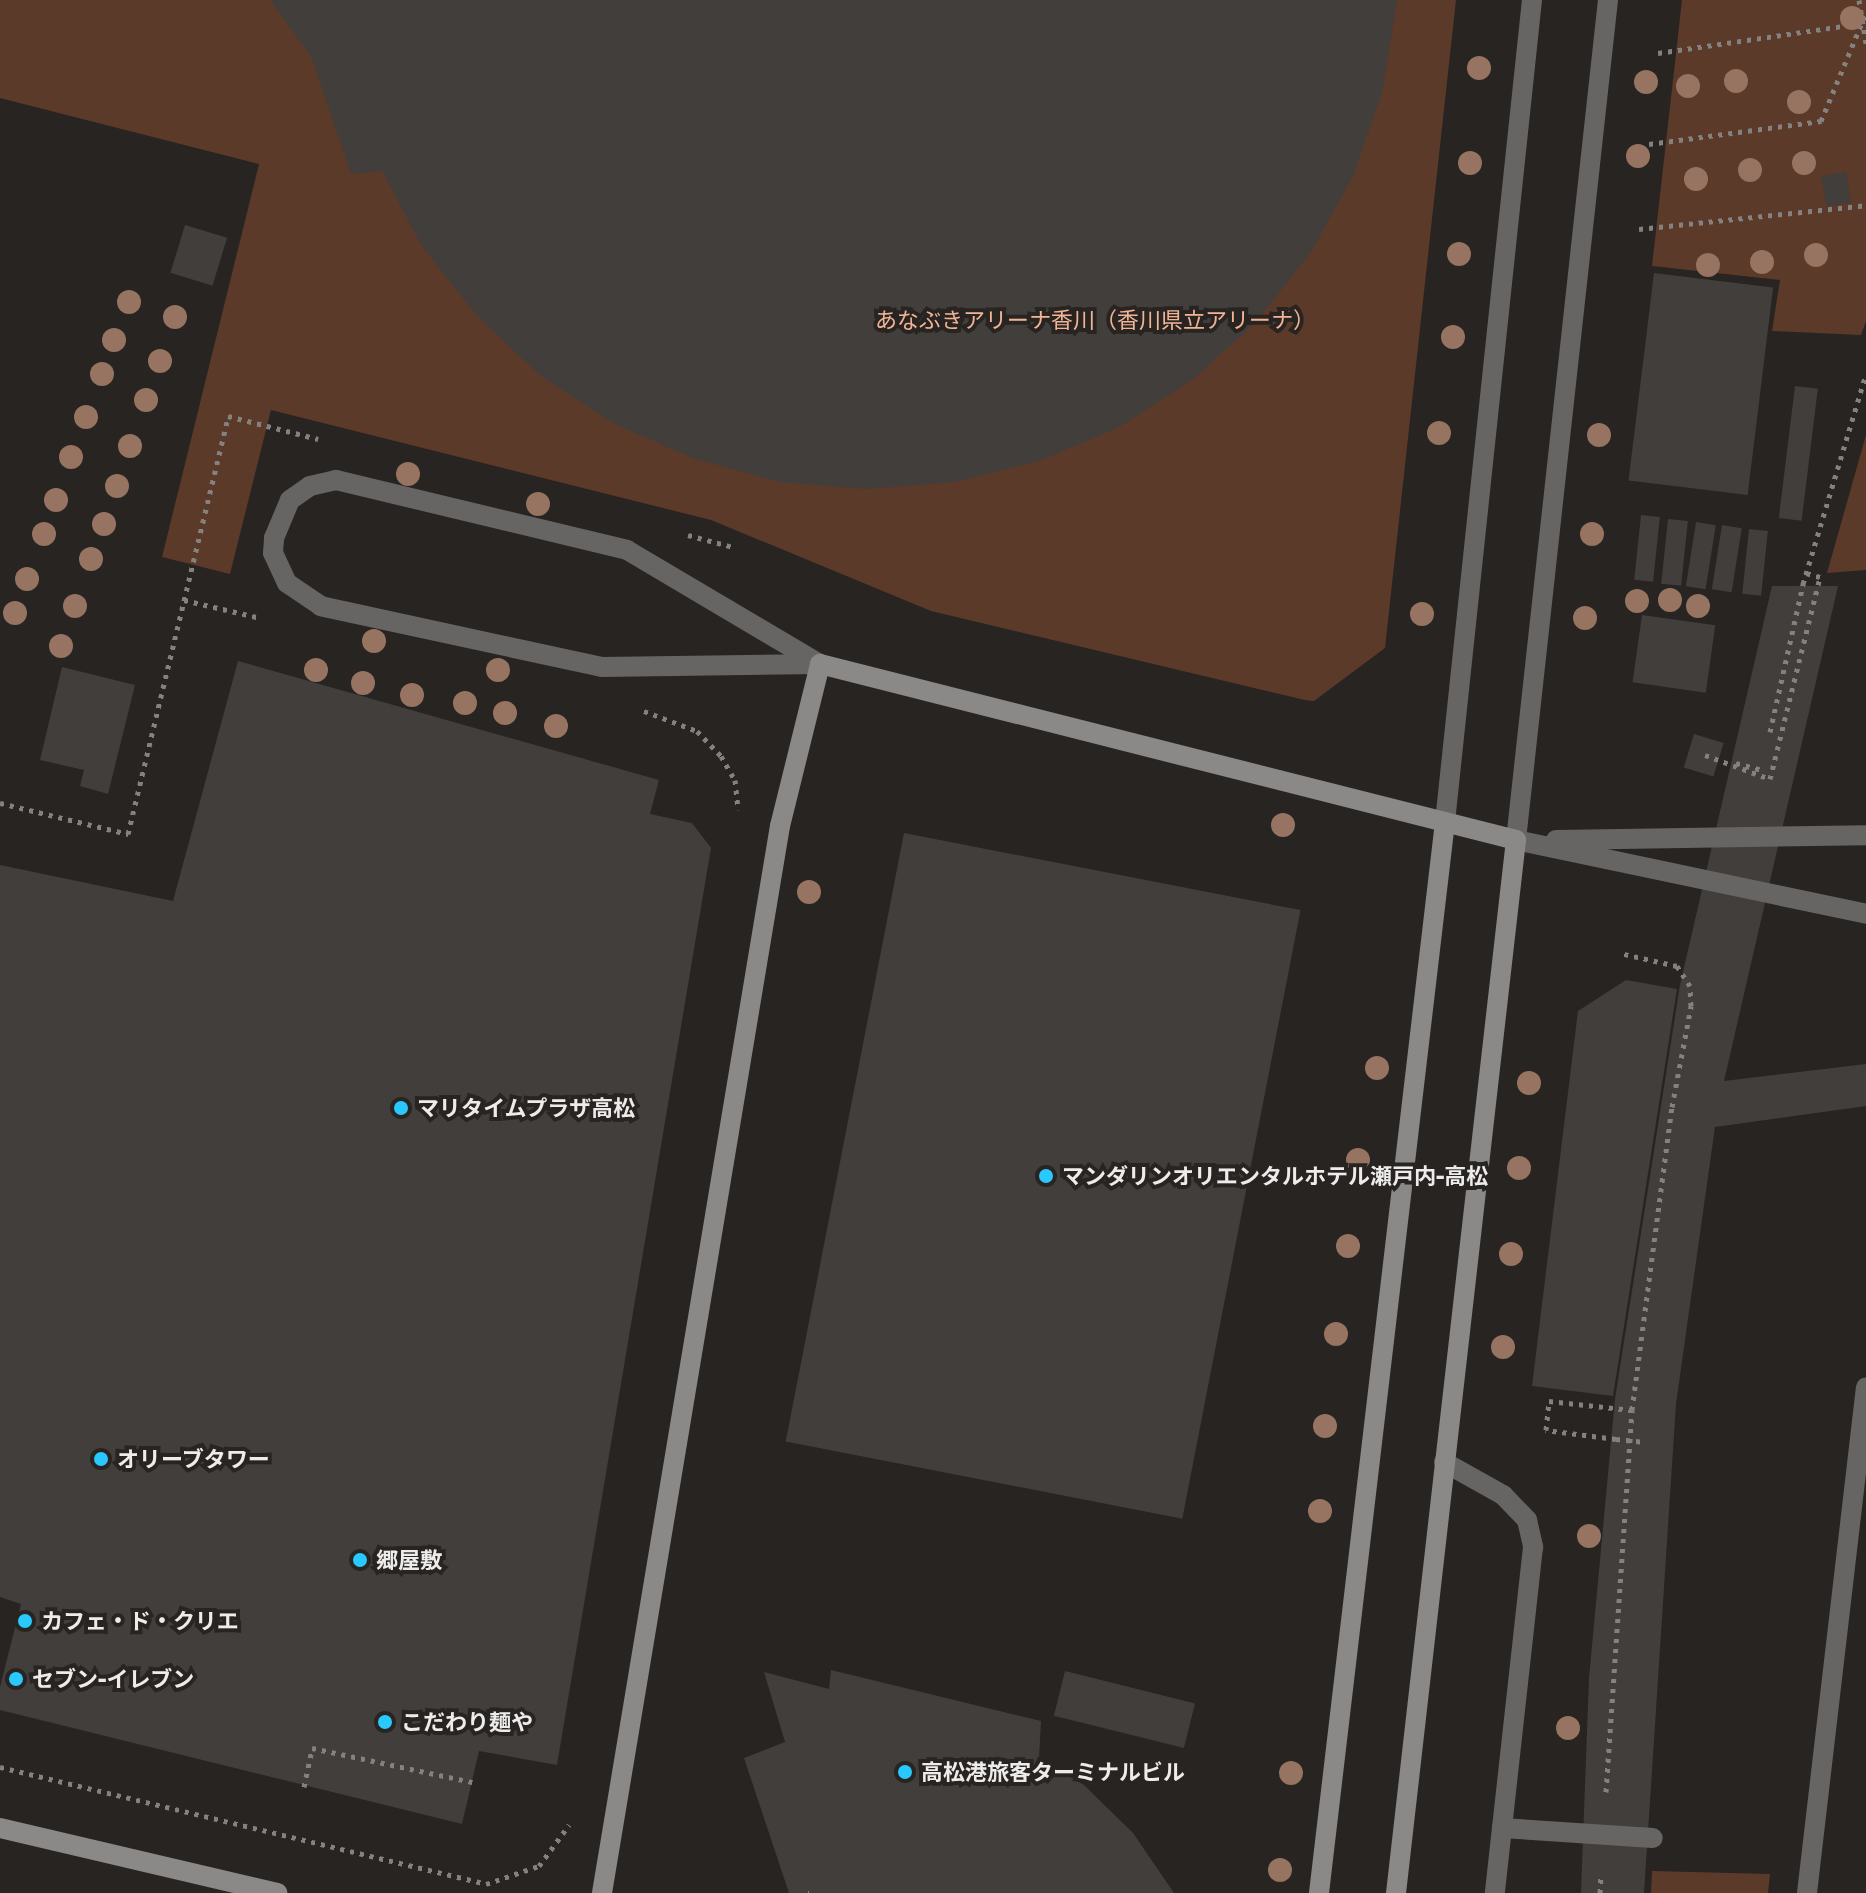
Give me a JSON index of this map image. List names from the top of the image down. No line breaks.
{"parks":["あなぶきアリーナ香川（香川県立アリーナ）"],"places":["マリタイムプラザ高松","マンダリンオリエンタルホテル瀬戸内-高松","オリーブタワー","郷屋敷","カフェ・ド・クリエ","セブン-イレブン","こだわり麺や","高松港旅客ターミナルビル"]}
